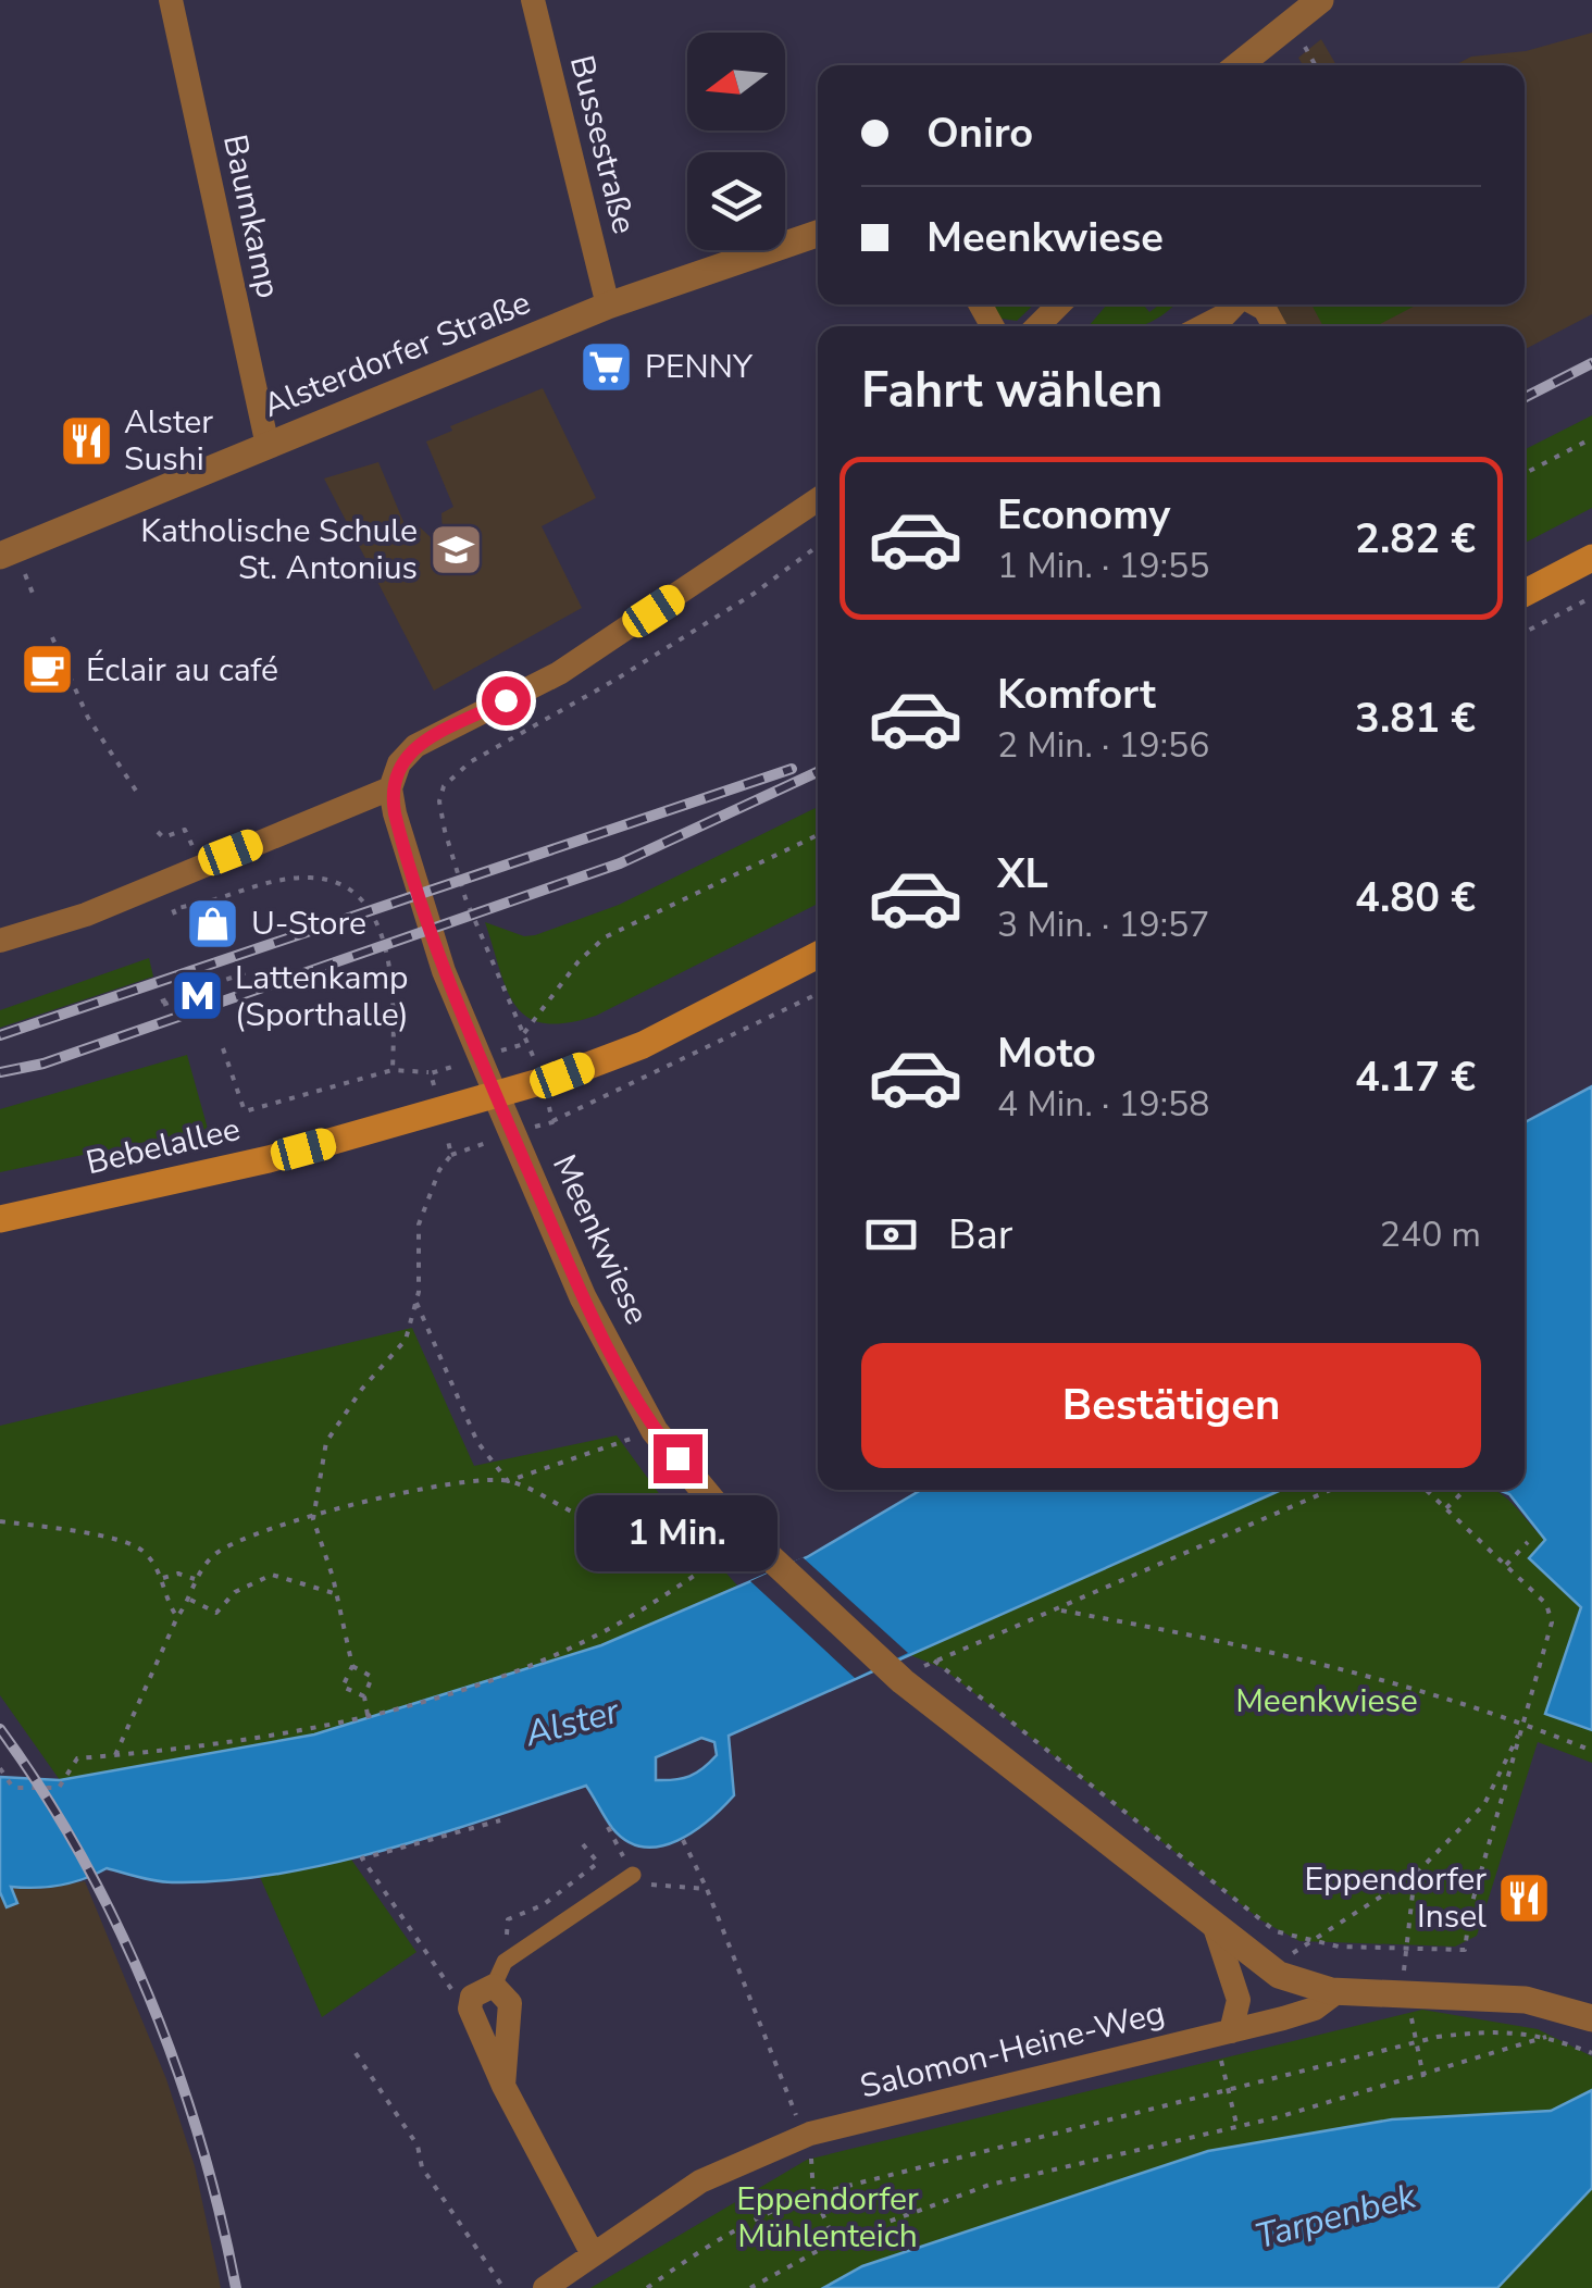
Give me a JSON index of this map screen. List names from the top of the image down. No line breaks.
{"streets":{"main road":["Bebelallee"],"street":["Bussestraße","Baumkamp","Alsterdorfer Straße","Meenkwiese","Salomon-Heine-Weg"]},"crossings":[["Bussestraße","Alsterdorfer Straße"],["Baumkamp","Alsterdorfer Straße"],["Bebelallee","Meenkwiese"],["Meenkwiese","Salomon-Heine-Weg"]],"water":["Alster","Tarpenbek"],"parks":["Meenkwiese","Eppendorfer Mühlenteich"],"places":{"supermarket":["PENNY"],"restaurant":["Alster Sushi","Eppendorfer Insel"],"school or university":["Katholische Schule St. Antonius"],"cafe":["Éclair au café"],"shop":["U-Store"],"metro station":["Lattenkamp (Sporthalle)"]},"north":"left","page":{"banner":["Oniro","Meenkwiese"],"heading":"Fahrt wählen","list":[{"name":"Economy","note":"1 Min. · 19:55","value":"2.82 €"},{"name":"Komfort","note":"2 Min. · 19:56","value":"3.81 €"},{"name":"XL","note":"3 Min. · 19:57","value":"4.80 €"},{"name":"Moto","note":"4 Min. · 19:58","value":"4.17 €"}],"pay":["Bar","240 m"],"buttons":"Bestätigen","bubble":"1 Min."}}
